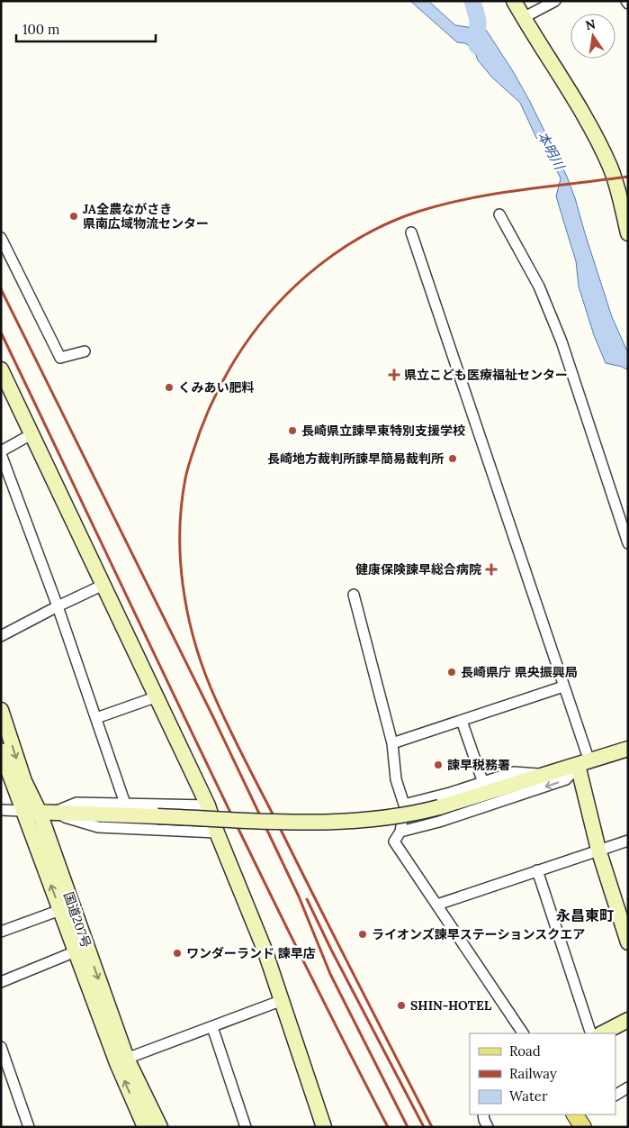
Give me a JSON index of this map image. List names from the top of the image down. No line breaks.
{"streets":{"street":["国道207号"]},"districts":["永昌東町"],"water":["本明川"],"places":{"other":["JA全農ながさき 県南広域物流センター","くみあい肥料","長崎県立諫早東特別支援学校","長崎地方裁判所諫早簡易裁判所","長崎県庁 県央振興局","諫早税務署","ライオンズ諫早ステーションスクエア","ワンダーランド 諫早店","SHIN-HOTEL"],"health":["県立こども医療福祉センター","健康保険諫早総合病院"]},"legend":["Road","Railway","Water"],"scale_bar":"100 m","north":"top"}
